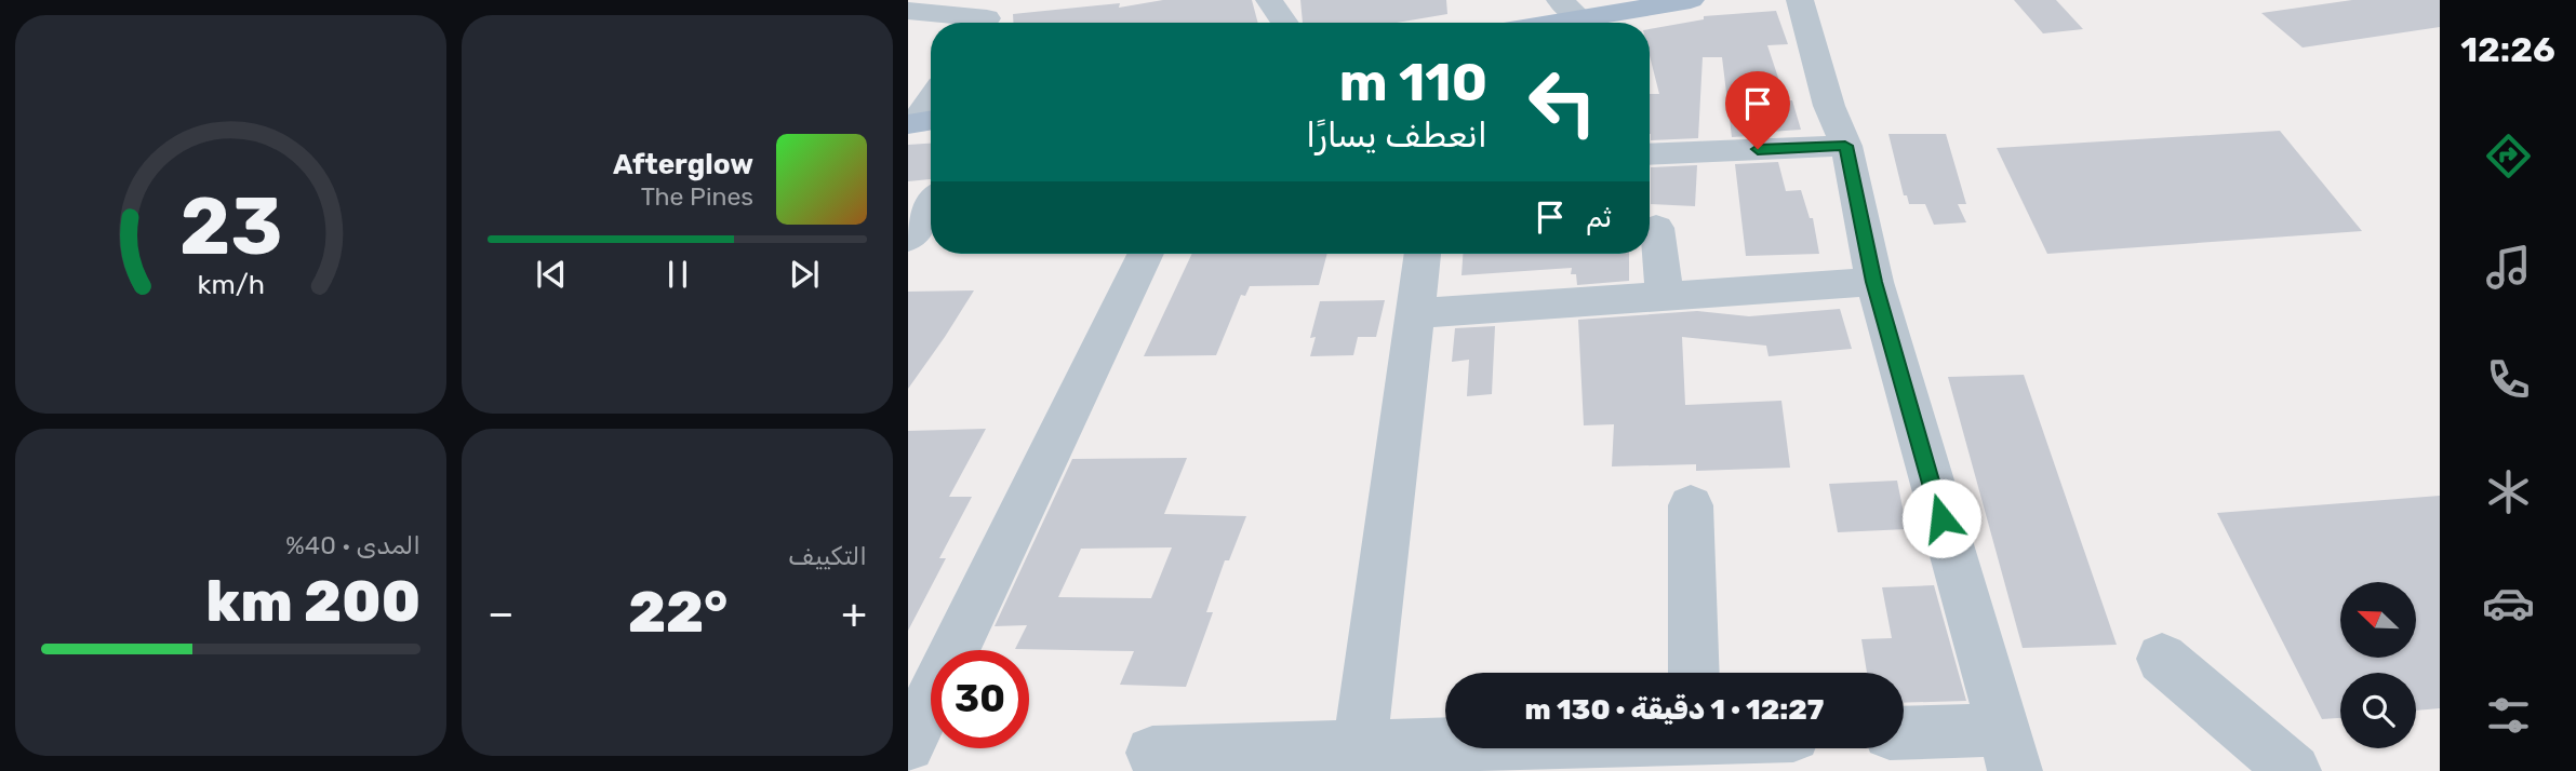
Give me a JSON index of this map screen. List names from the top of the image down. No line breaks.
{"north":"top left","page":{"tabs":"12:26","turn":["110 m","انعطف يسارًا"],"song":["Afterglow","The Pines"],"then":"ثم","tile":["التكييف",["المدى · 40%","200 km"]],"heat":["−","22°","+"],"limit":"30","trip":"12:27 · 1 دقيقة · 130 m","gauge":["23","km/h"]}}
